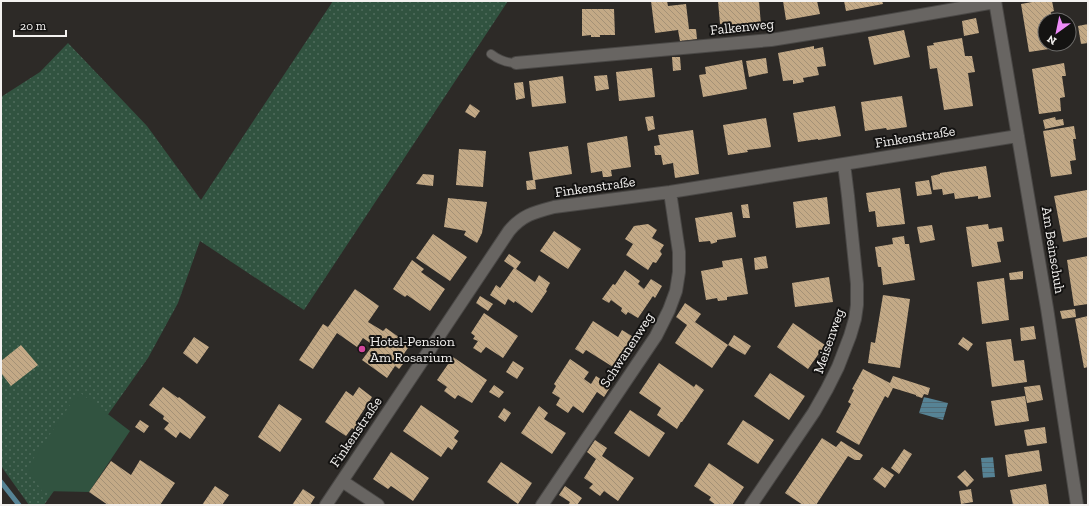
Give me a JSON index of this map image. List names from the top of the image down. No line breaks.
{"streets":{"street":["Falkenweg","Finkenstraße","Am Beinschuh","Meisenweg","Schwanenweg"]},"crossings":[["Falkenweg","Am Beinschuh"],["Finkenstraße","Am Beinschuh"],["Finkenstraße","Meisenweg"],["Finkenstraße","Schwanenweg"]],"places":["Hotel-Pension Am Rosarium"],"scale_bar":"20 m","north":"bottom left"}
